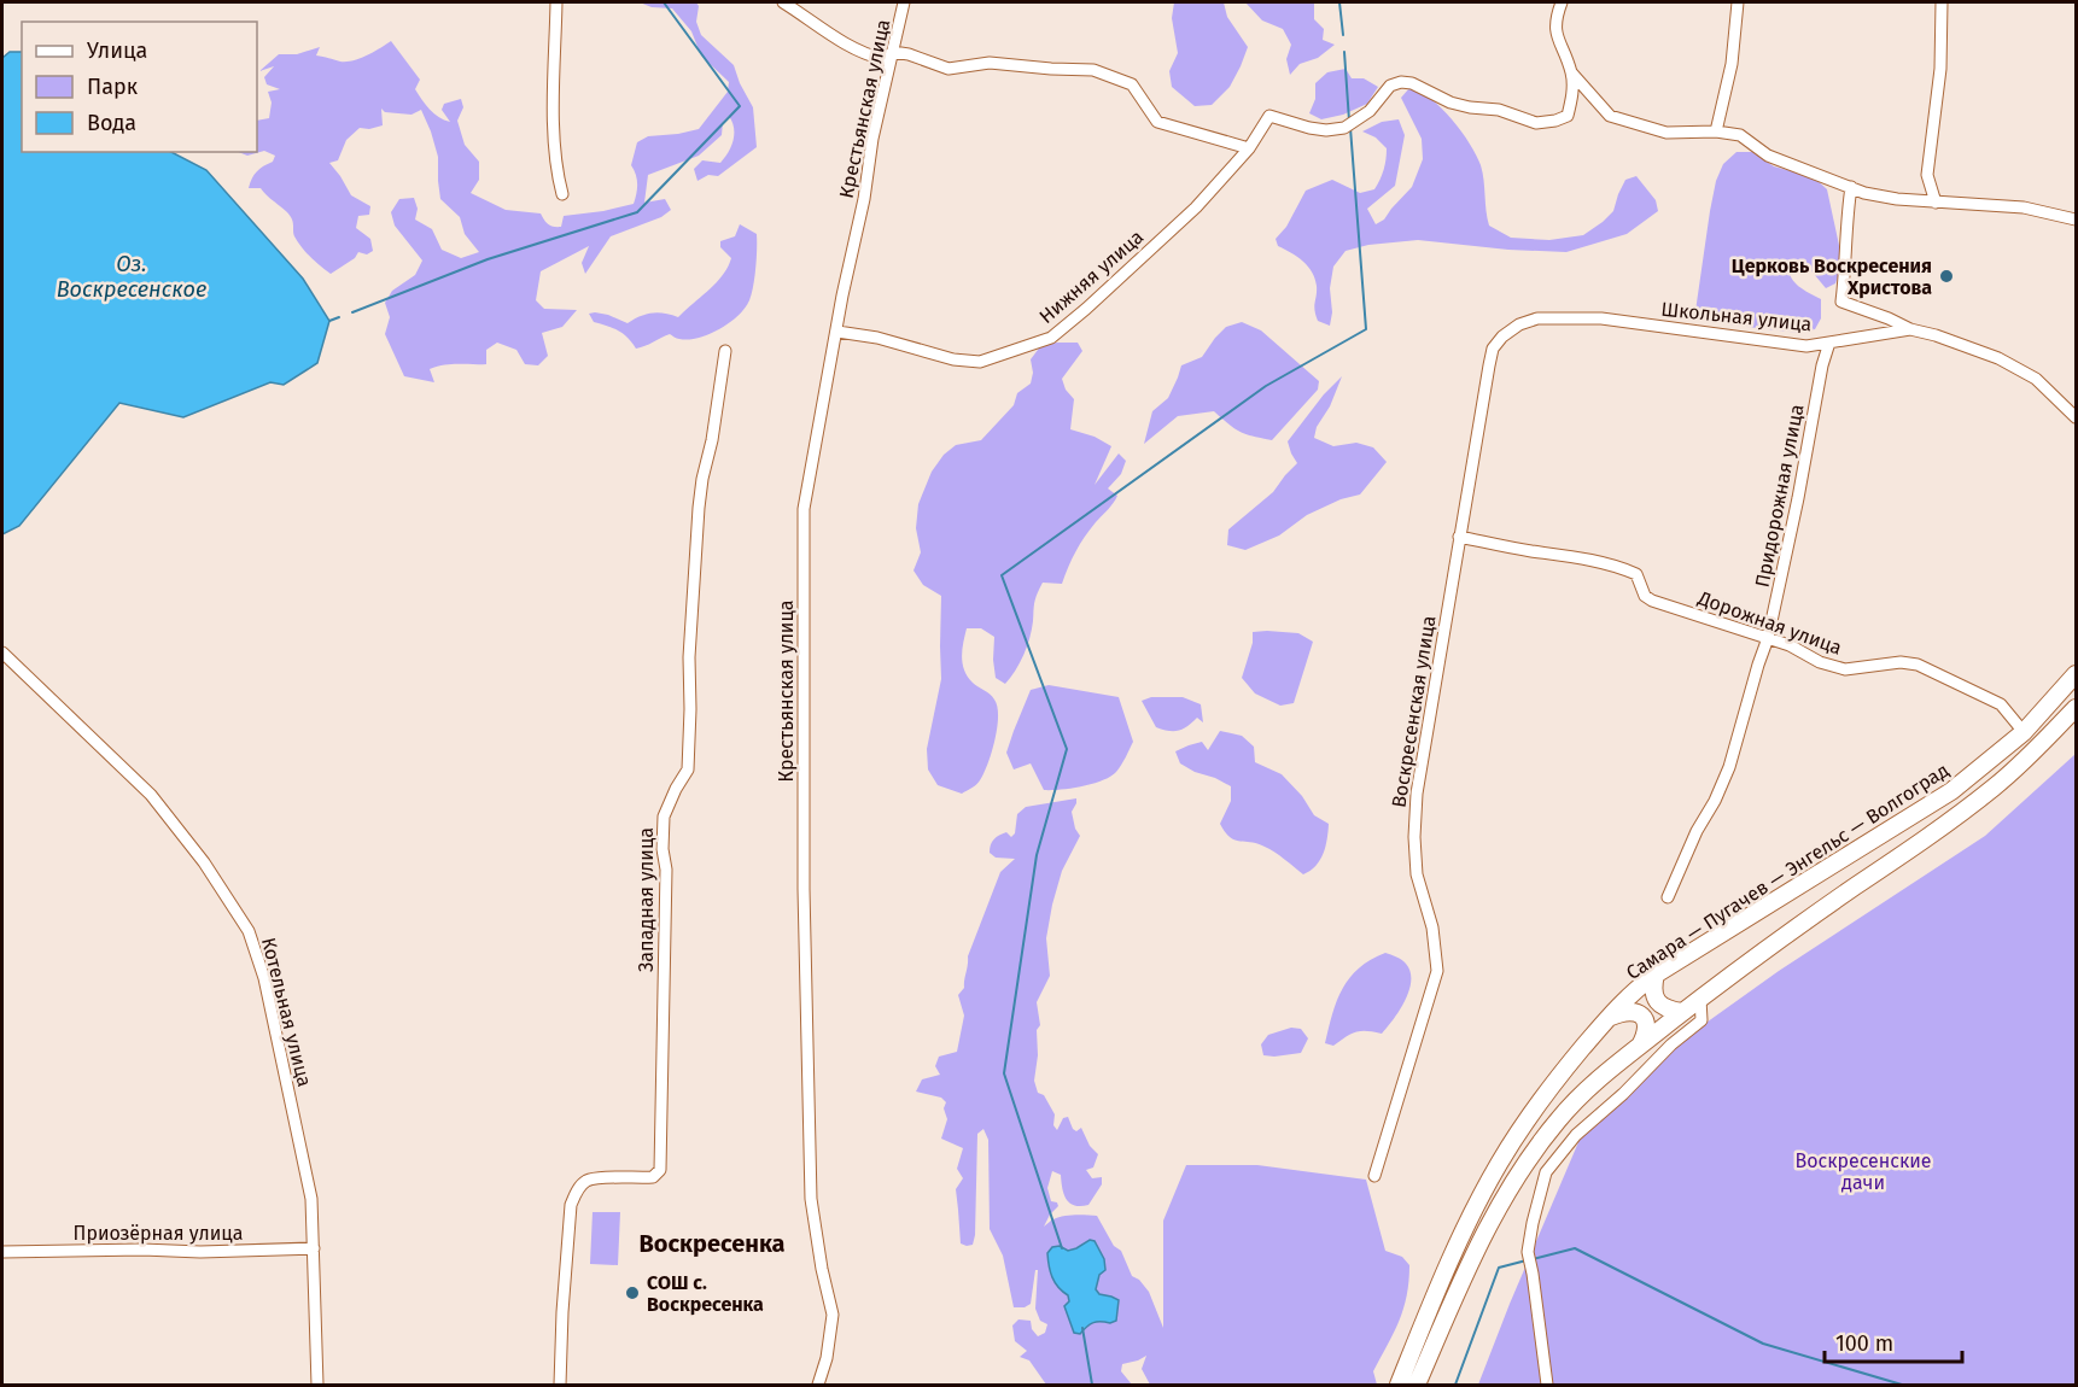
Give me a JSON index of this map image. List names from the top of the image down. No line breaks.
{"streets":{"main road":["Самара — Пугачев — Энгельс — Волгоград"],"street":["Крестьянская улица","Нижняя улица","Школьная улица","Придорожная улица","Дорожная улица","Воскресенская улица","Западная улица","Котельная улица","Приозёрная улица"]},"crossings":[["Крестьянская улица","Нижняя улица"],["Школьная улица","Придорожная улица"],["Школьная улица","Воскресенская улица"],["Придорожная улица","Дорожная улица"],["Дорожная улица","Воскресенская улица"],["Дорожная улица","Самара — Пугачев — Энгельс — Волгоград"],["Котельная улица","Приозёрная улица"]],"districts":["Воскресенка"],"water":["Оз. Воскресенское"],"parks":["Воскресенские дачи"],"places":["Церковь Воскресения Христова","СОШ с. Воскресенка"],"legend":["Улица","Парк","Вода"],"scale_bar":"100 m"}
